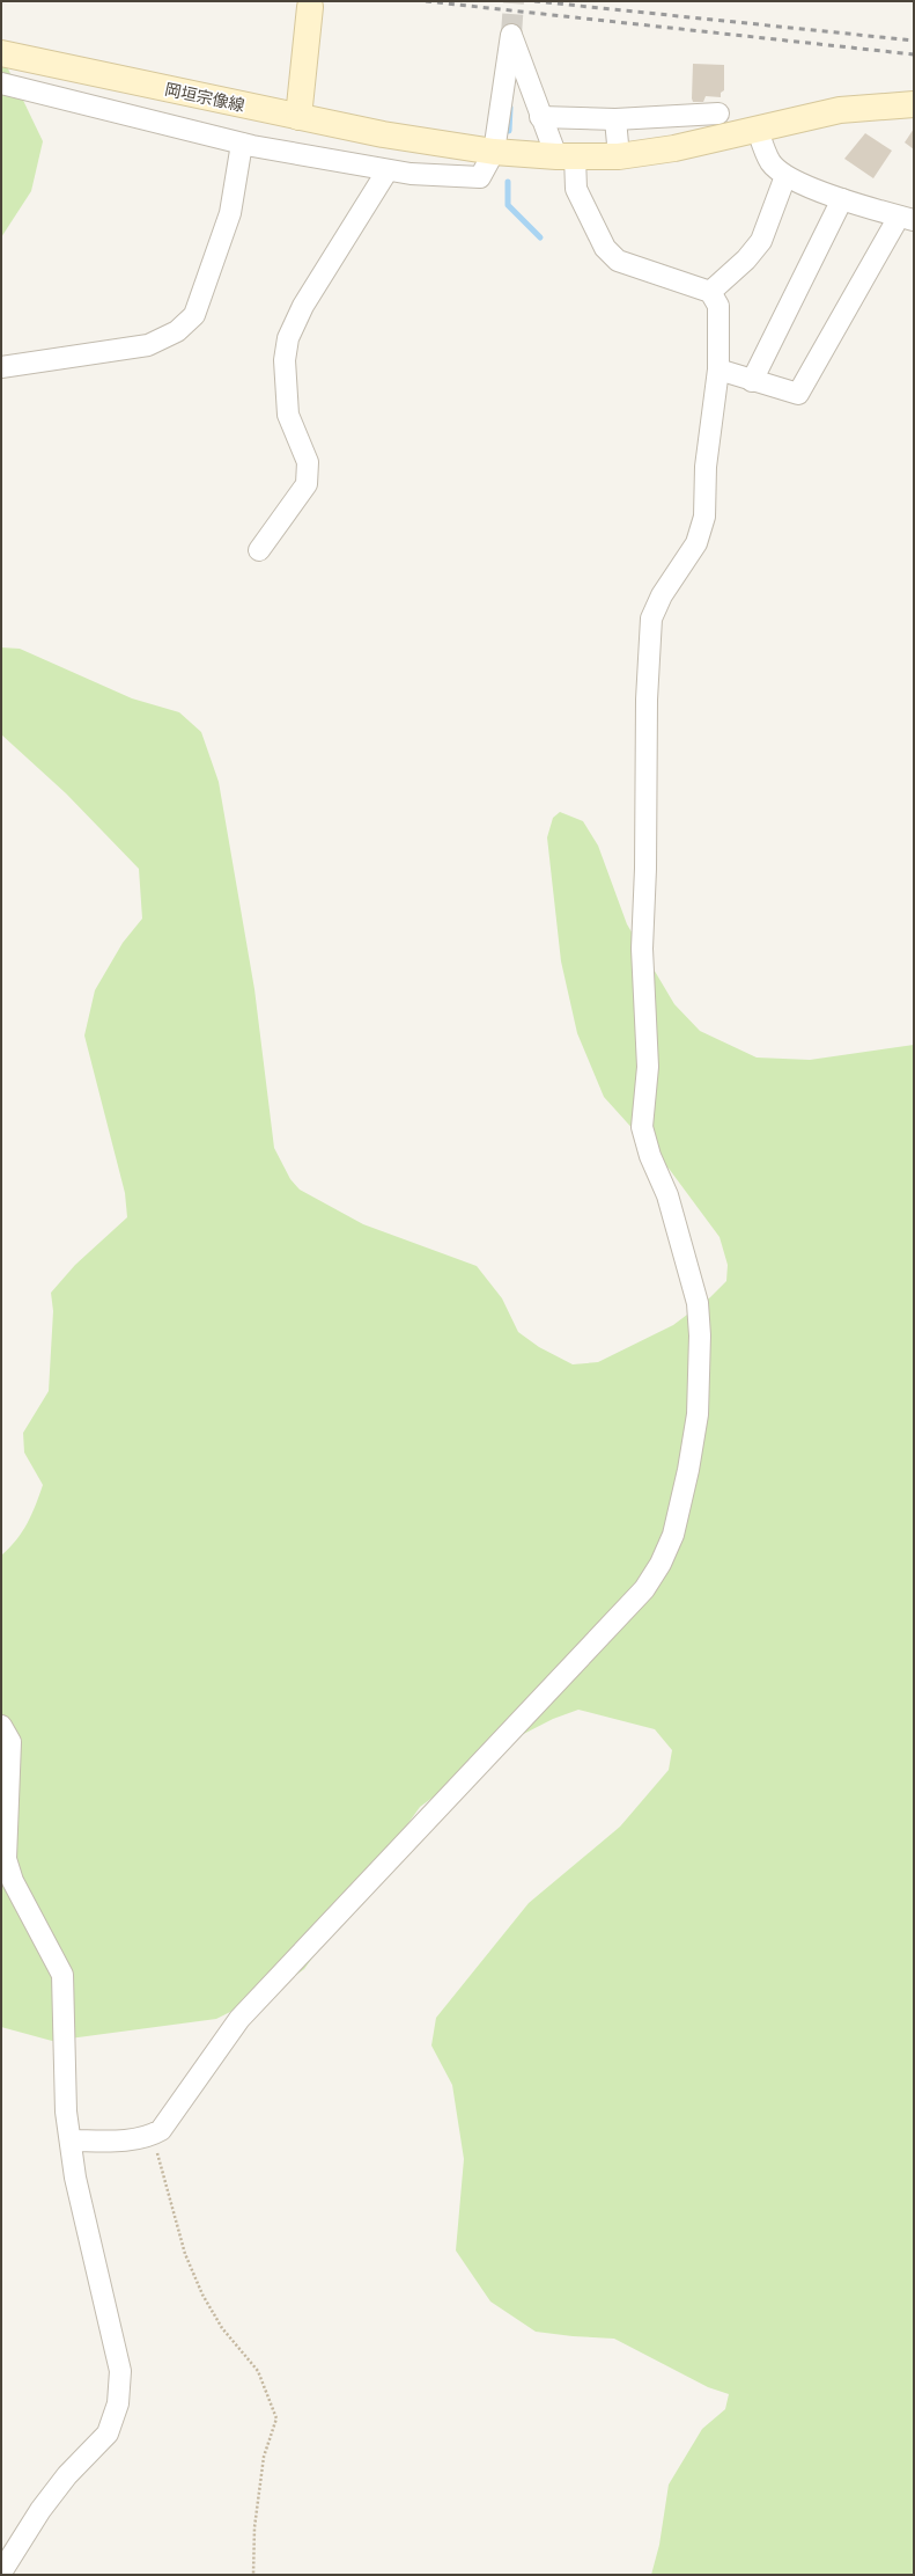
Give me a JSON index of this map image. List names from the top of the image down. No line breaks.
{"streets":{"street":["岡垣宗像線"]}}
